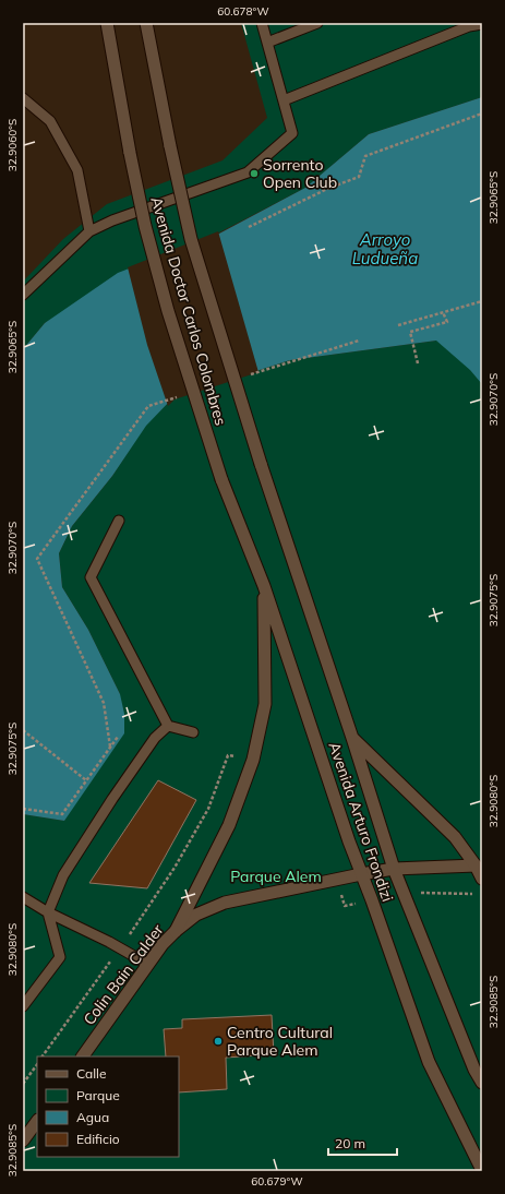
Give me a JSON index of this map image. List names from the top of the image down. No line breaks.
{"streets":{"main road":["Avenida Doctor Carlos Colombres","Avenida Arturo Frondizi","Colin Bain Calder"]},"crossings":[["Avenida Doctor Carlos Colombres","Avenida Arturo Frondizi"],["Avenida Arturo Frondizi","Colin Bain Calder"]],"water":["Arroyo Ludueña"],"parks":["Parque Alem"],"places":["Sorrento Open Club","Centro Cultural Parque Alem"],"legend":["Calle","Parque","Agua","Edificio"],"scale_bar":"20 m","coordinates":["60.678°W","32.9060°S","32.9065°S","32.9070°S","32.9075°S","32.9080°S","32.9085°S","60.679°W"]}
